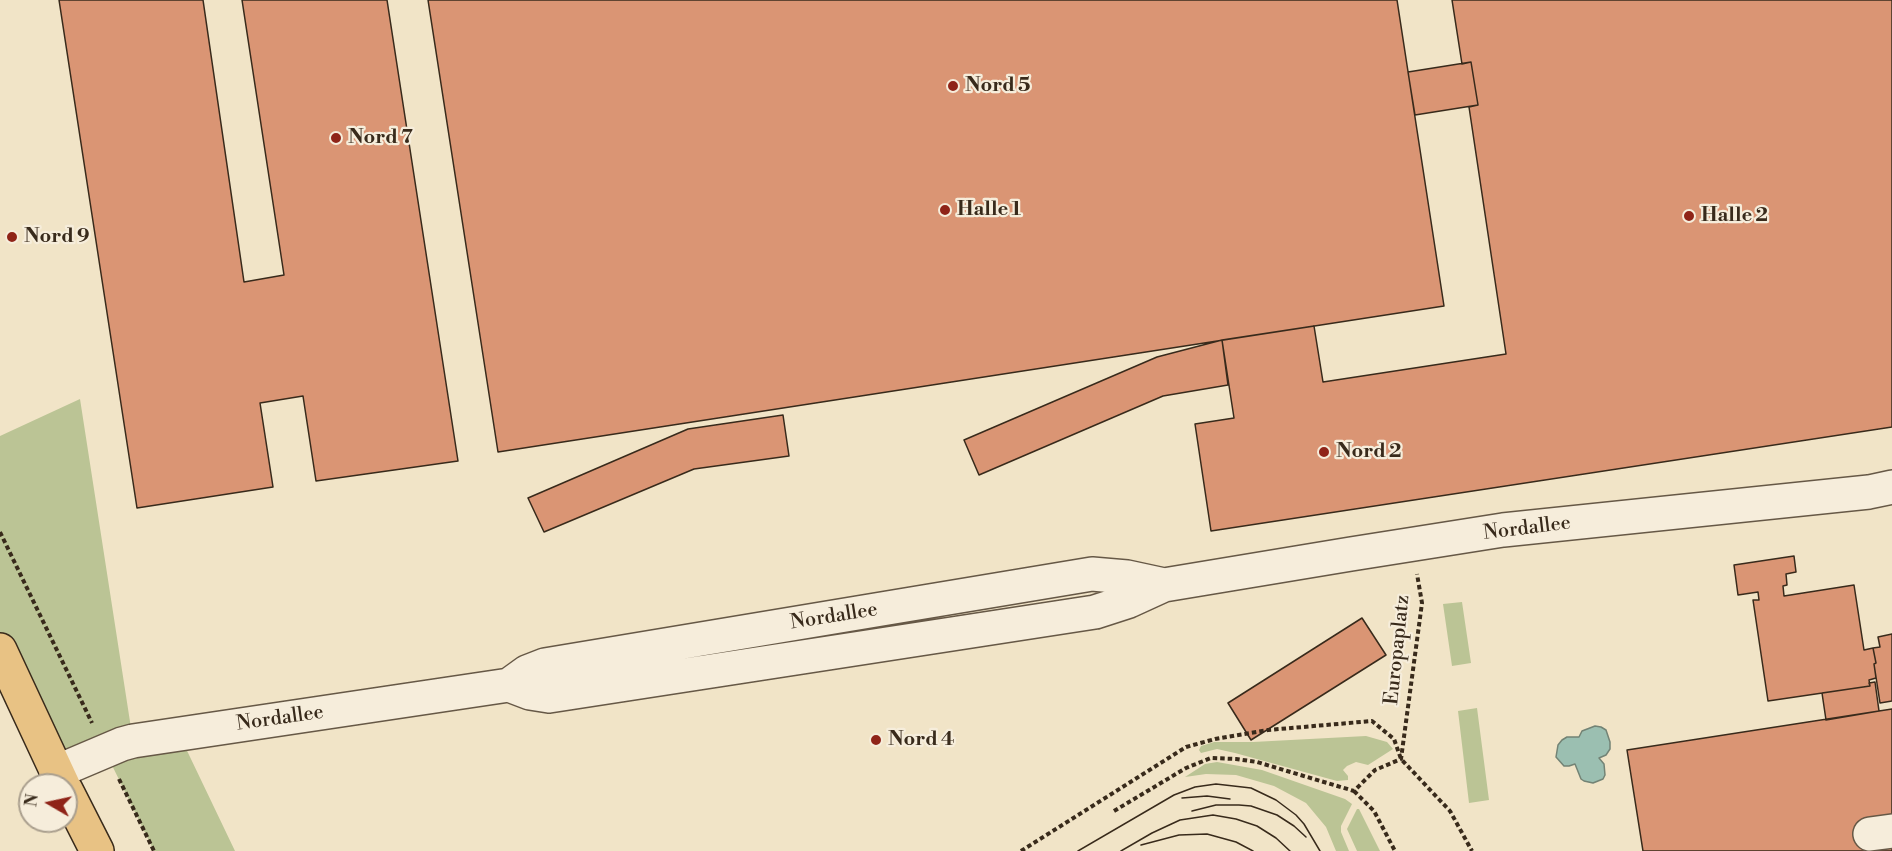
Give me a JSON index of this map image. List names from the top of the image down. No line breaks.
{"streets":{"street":["Nordallee"],"path":["Europaplatz"]},"crossings":[["Nordallee","Europaplatz"]],"places":["Nord 5","Nord 7","Halle 1","Halle 2","Nord 9","Nord 2","Nord 4"],"north":"left"}
